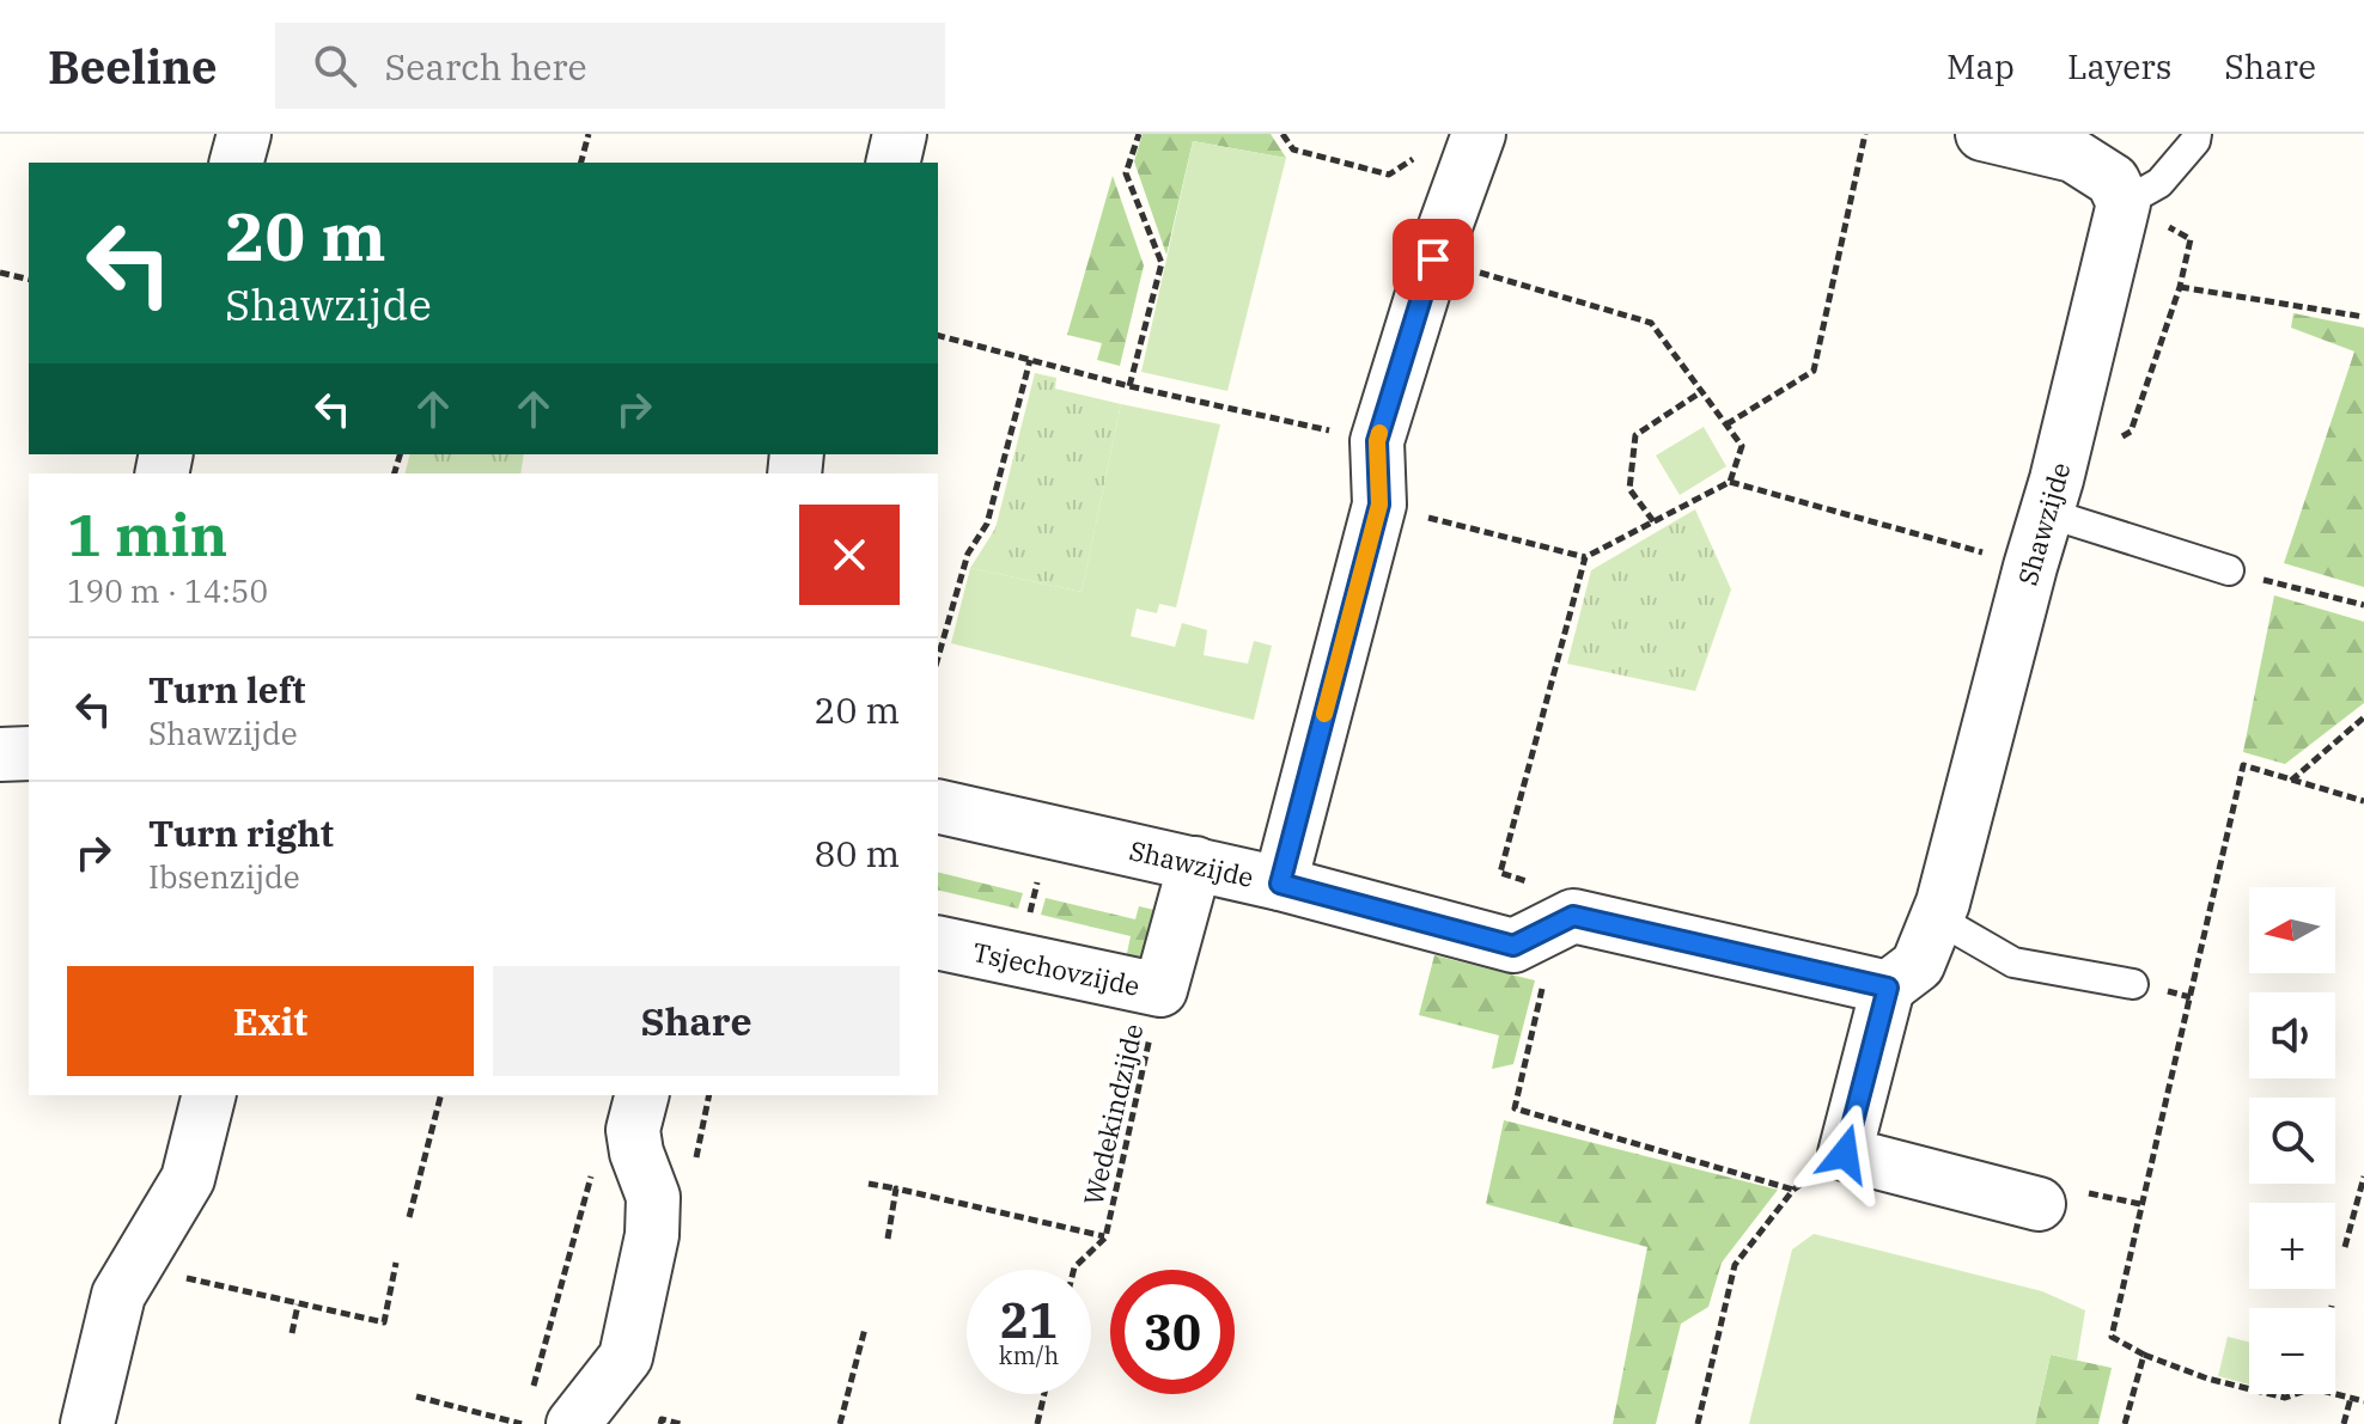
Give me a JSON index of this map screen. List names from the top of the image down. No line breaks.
{"streets":{"street":["Shawzijde","Tsjechovzijde"],"path":["Wedekindzijde"]},"crossings":[["Shawzijde","Tsjechovzijde"],["Tsjechovzijde","Wedekindzijde"]],"north":"left","page":{"header":"Beeline","search":"Search here","nav":["Map","Layers","Share"],"turn":["20 m","Shawzijde"],"heading":["1 min","190 m · 14:50"],"list":[{"name":"Turn left","note":"Shawzijde","value":"20 m"},{"name":"Turn right","note":"Ibsenzijde","value":"80 m"}],"map_buttons":["+","−"],"buttons":["Exit","Share"],"speed":"21 km/h","limit":"30"}}
